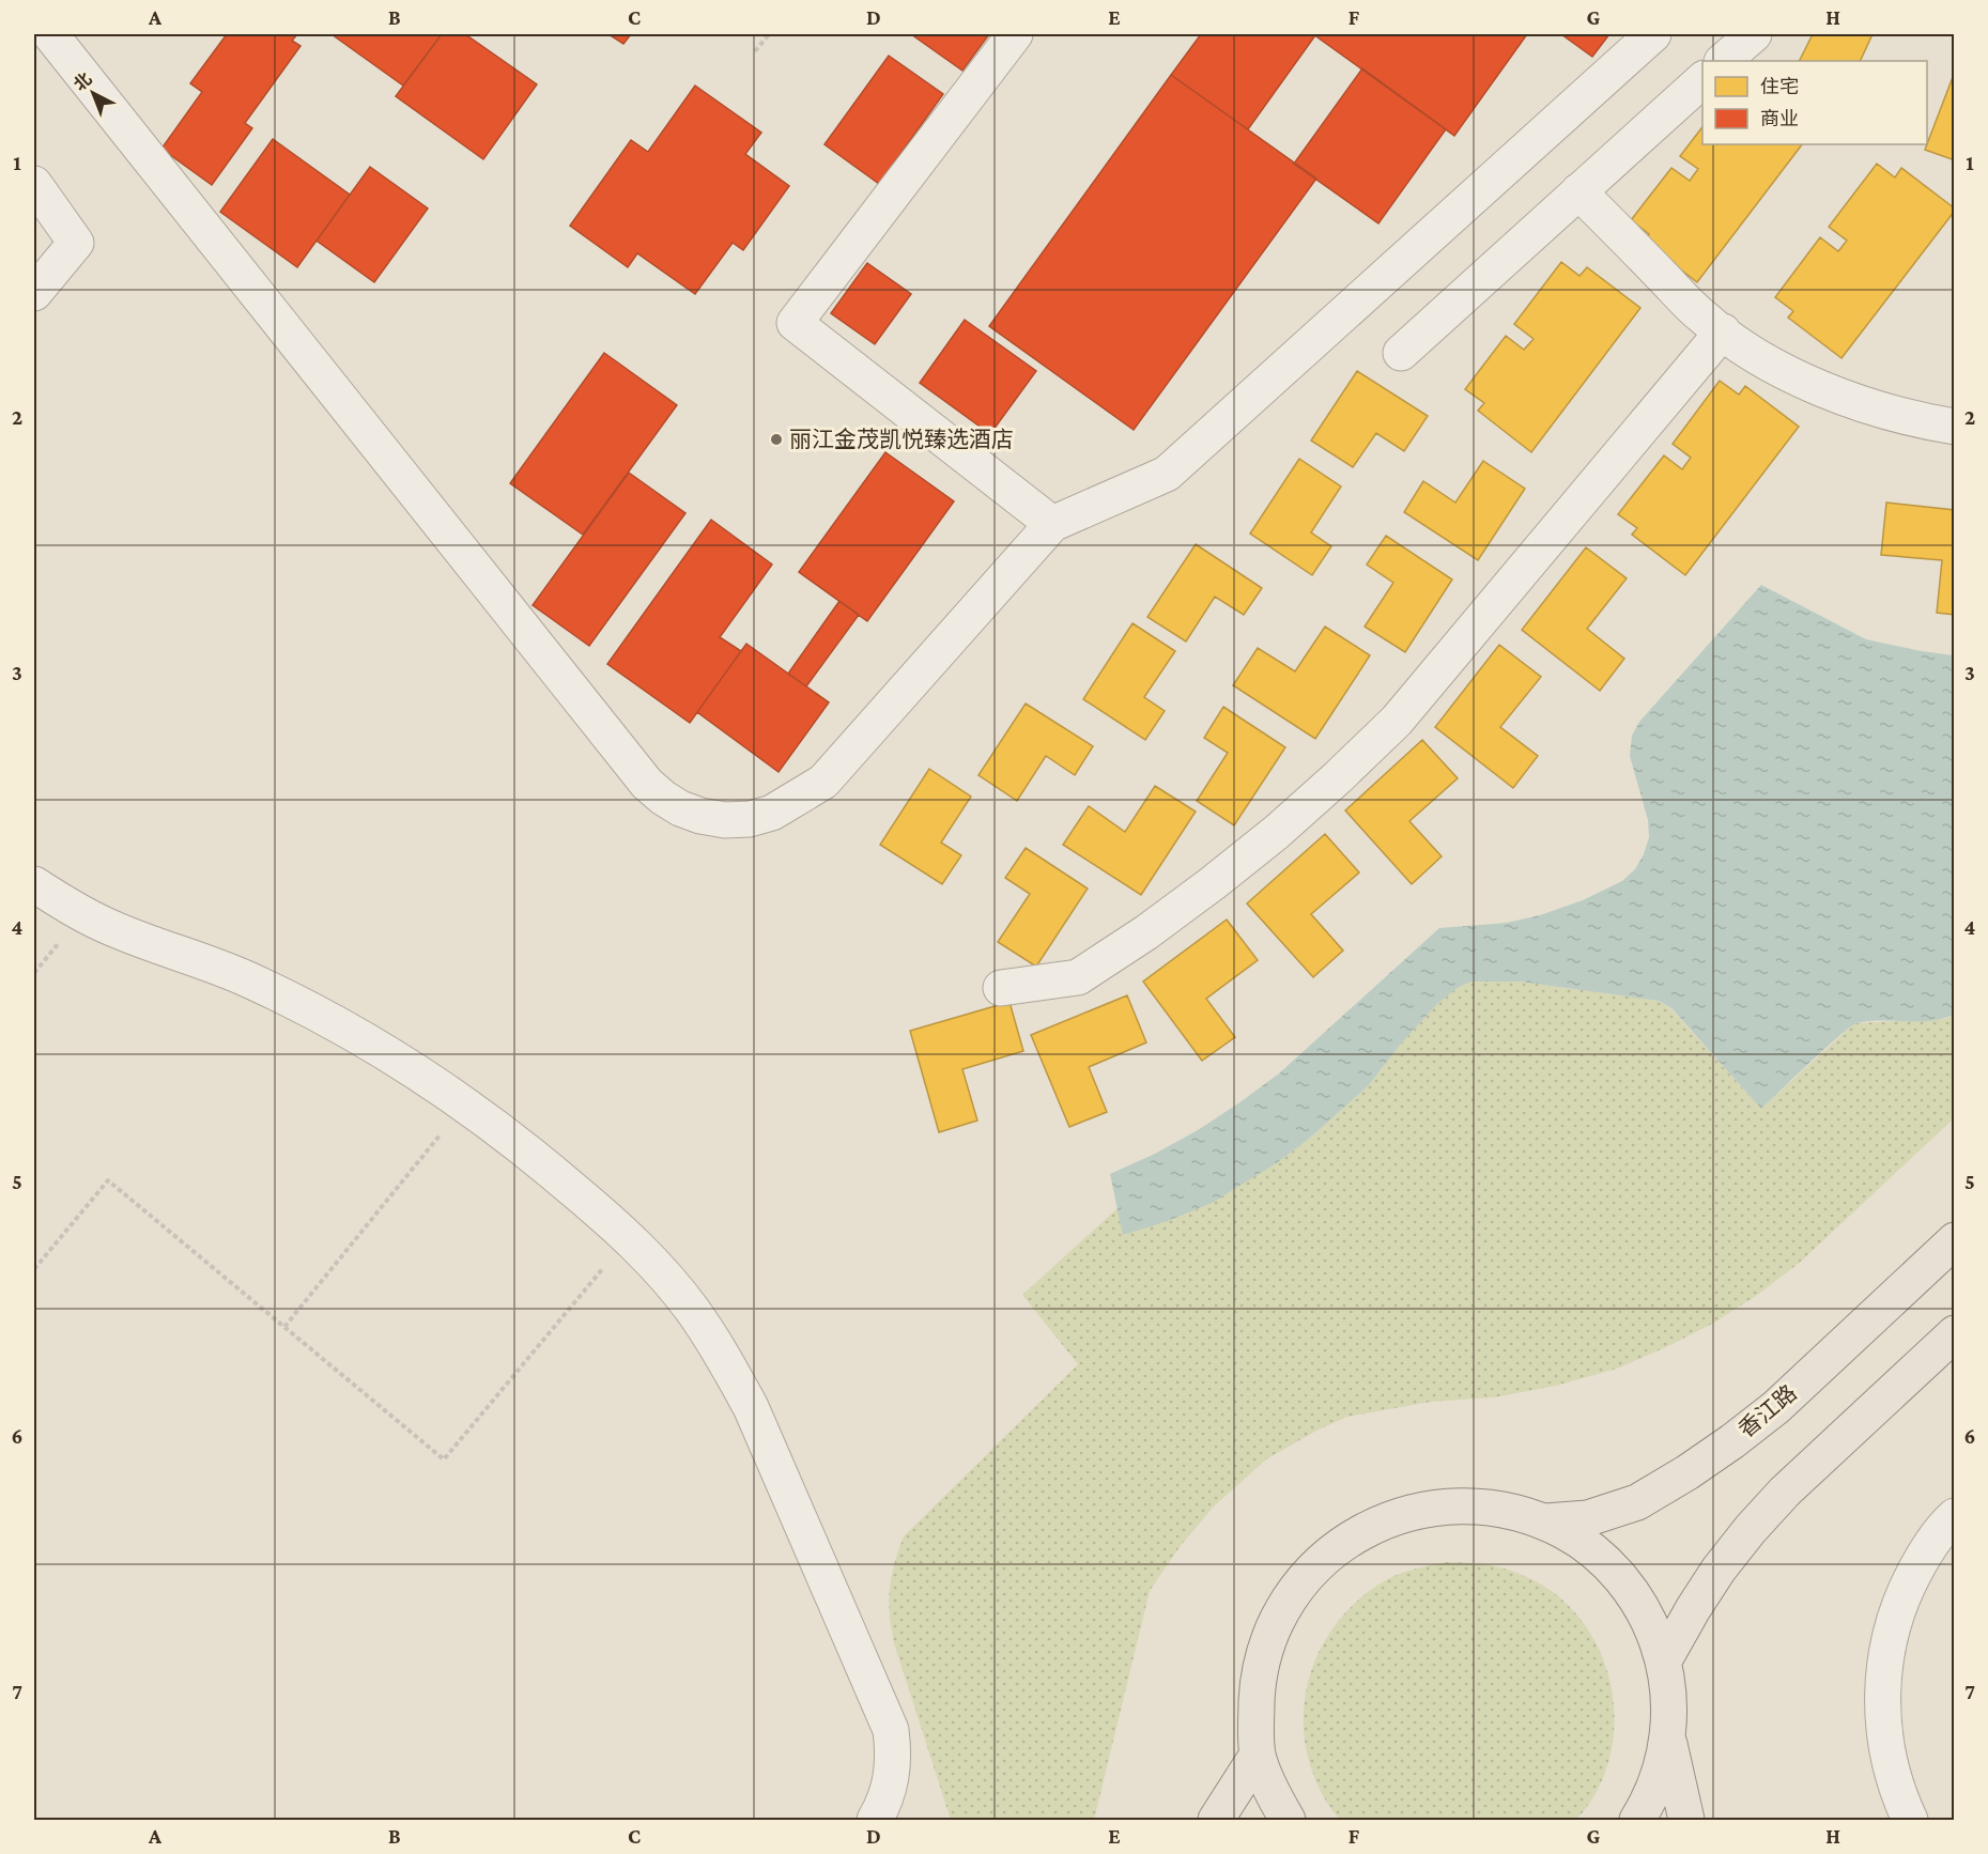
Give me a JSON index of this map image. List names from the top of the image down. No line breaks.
{"streets":{"main road":["香江路"]},"places":["丽江金茂凯悦臻选酒店"],"legend":["住宅","商业"],"north":"top left","grid":{"columns":["A","B","C","D","E","F","G","H"],"rows":["1","2","3","4","5","6","7"]}}
